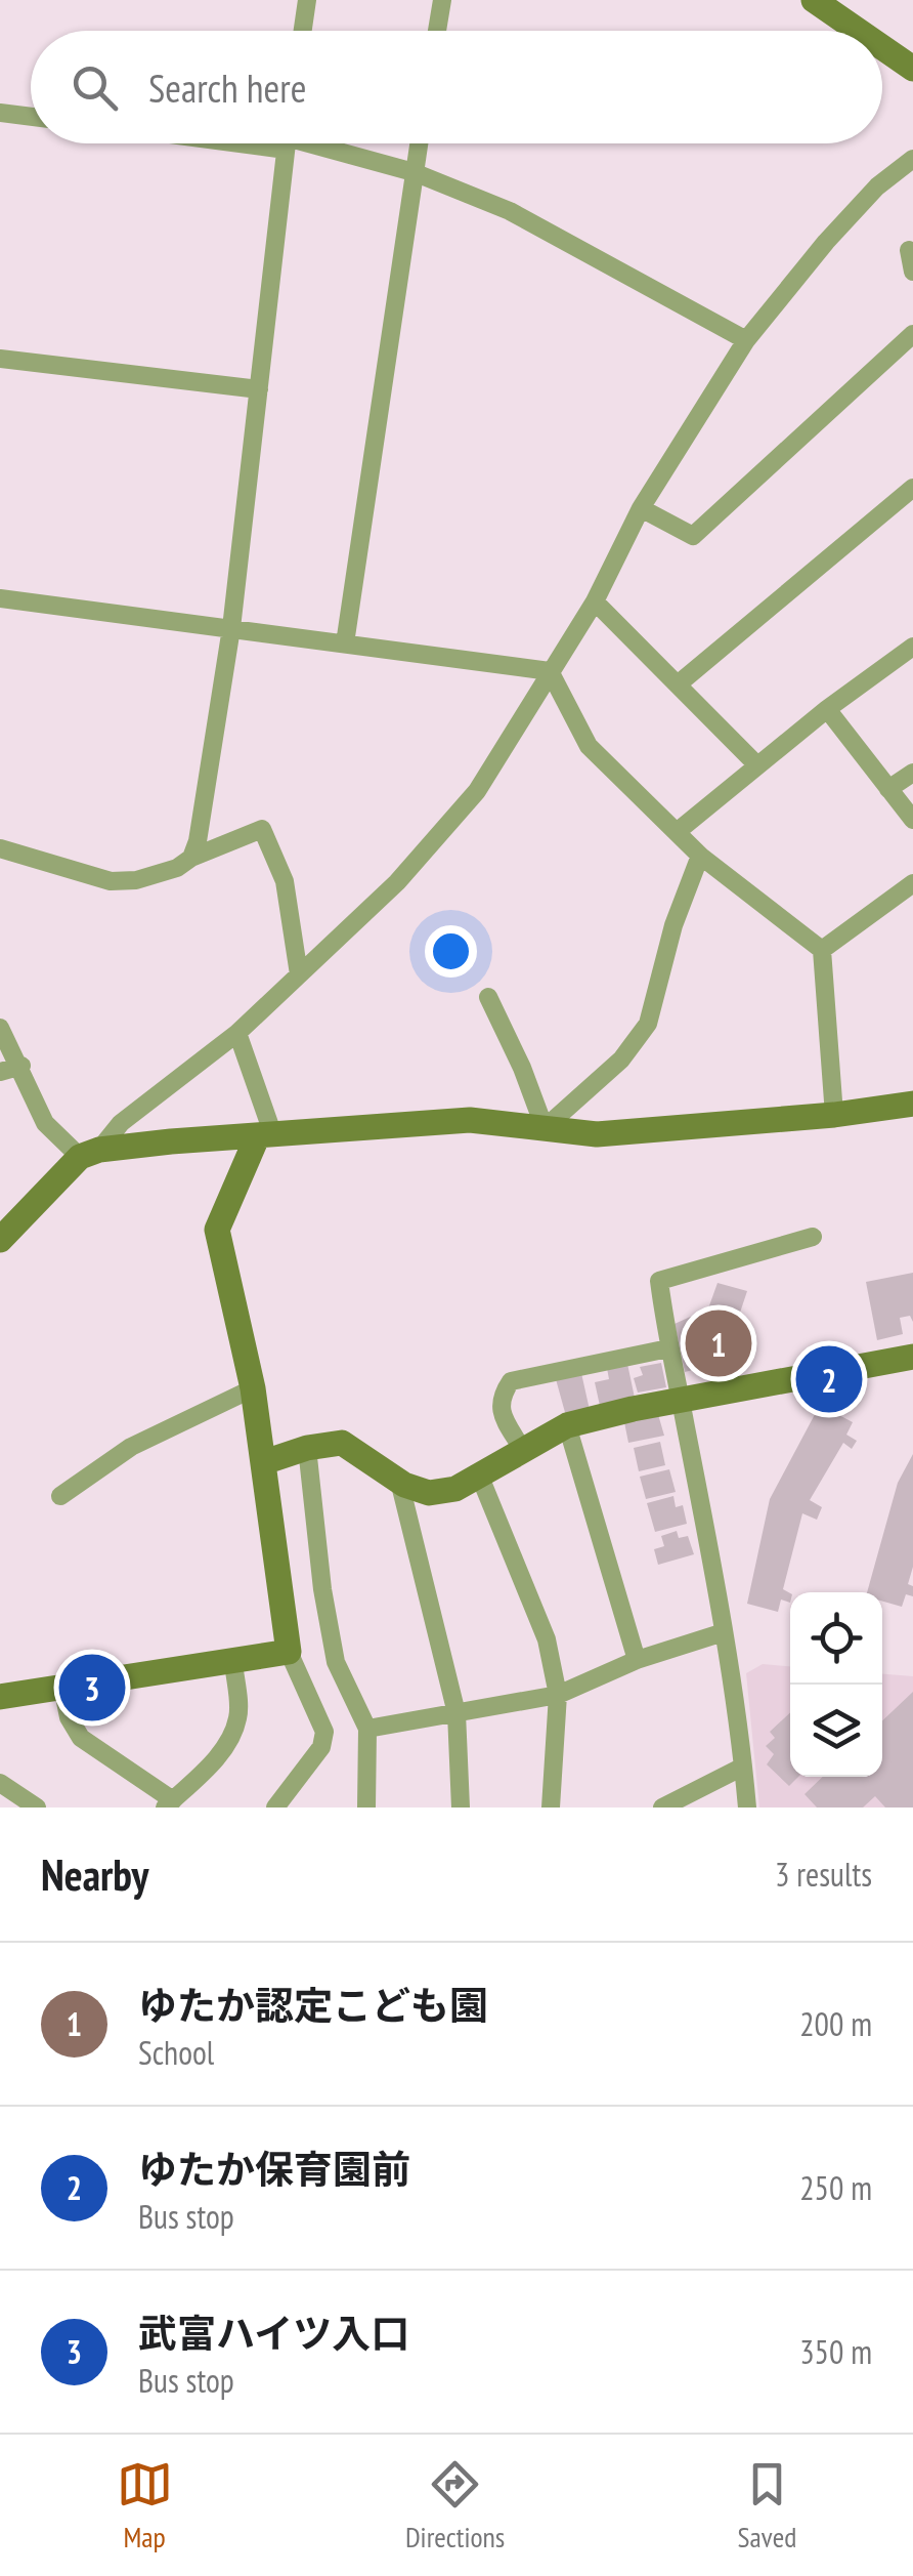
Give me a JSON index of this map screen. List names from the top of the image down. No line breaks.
{"page":{"search":"Search here","pins":["1","2","3"],"heading":["Nearby","3 results"],"list":[{"mark":"1","name":"ゆたか認定こども園","note":"School","value":"200 m"},{"mark":"2","name":"ゆたか保育園前","note":"Bus stop","value":"250 m"},{"mark":"3","name":"武富ハイツ入口","note":"Bus stop","value":"350 m"}],"nav":["Map","Directions","Saved"]}}
